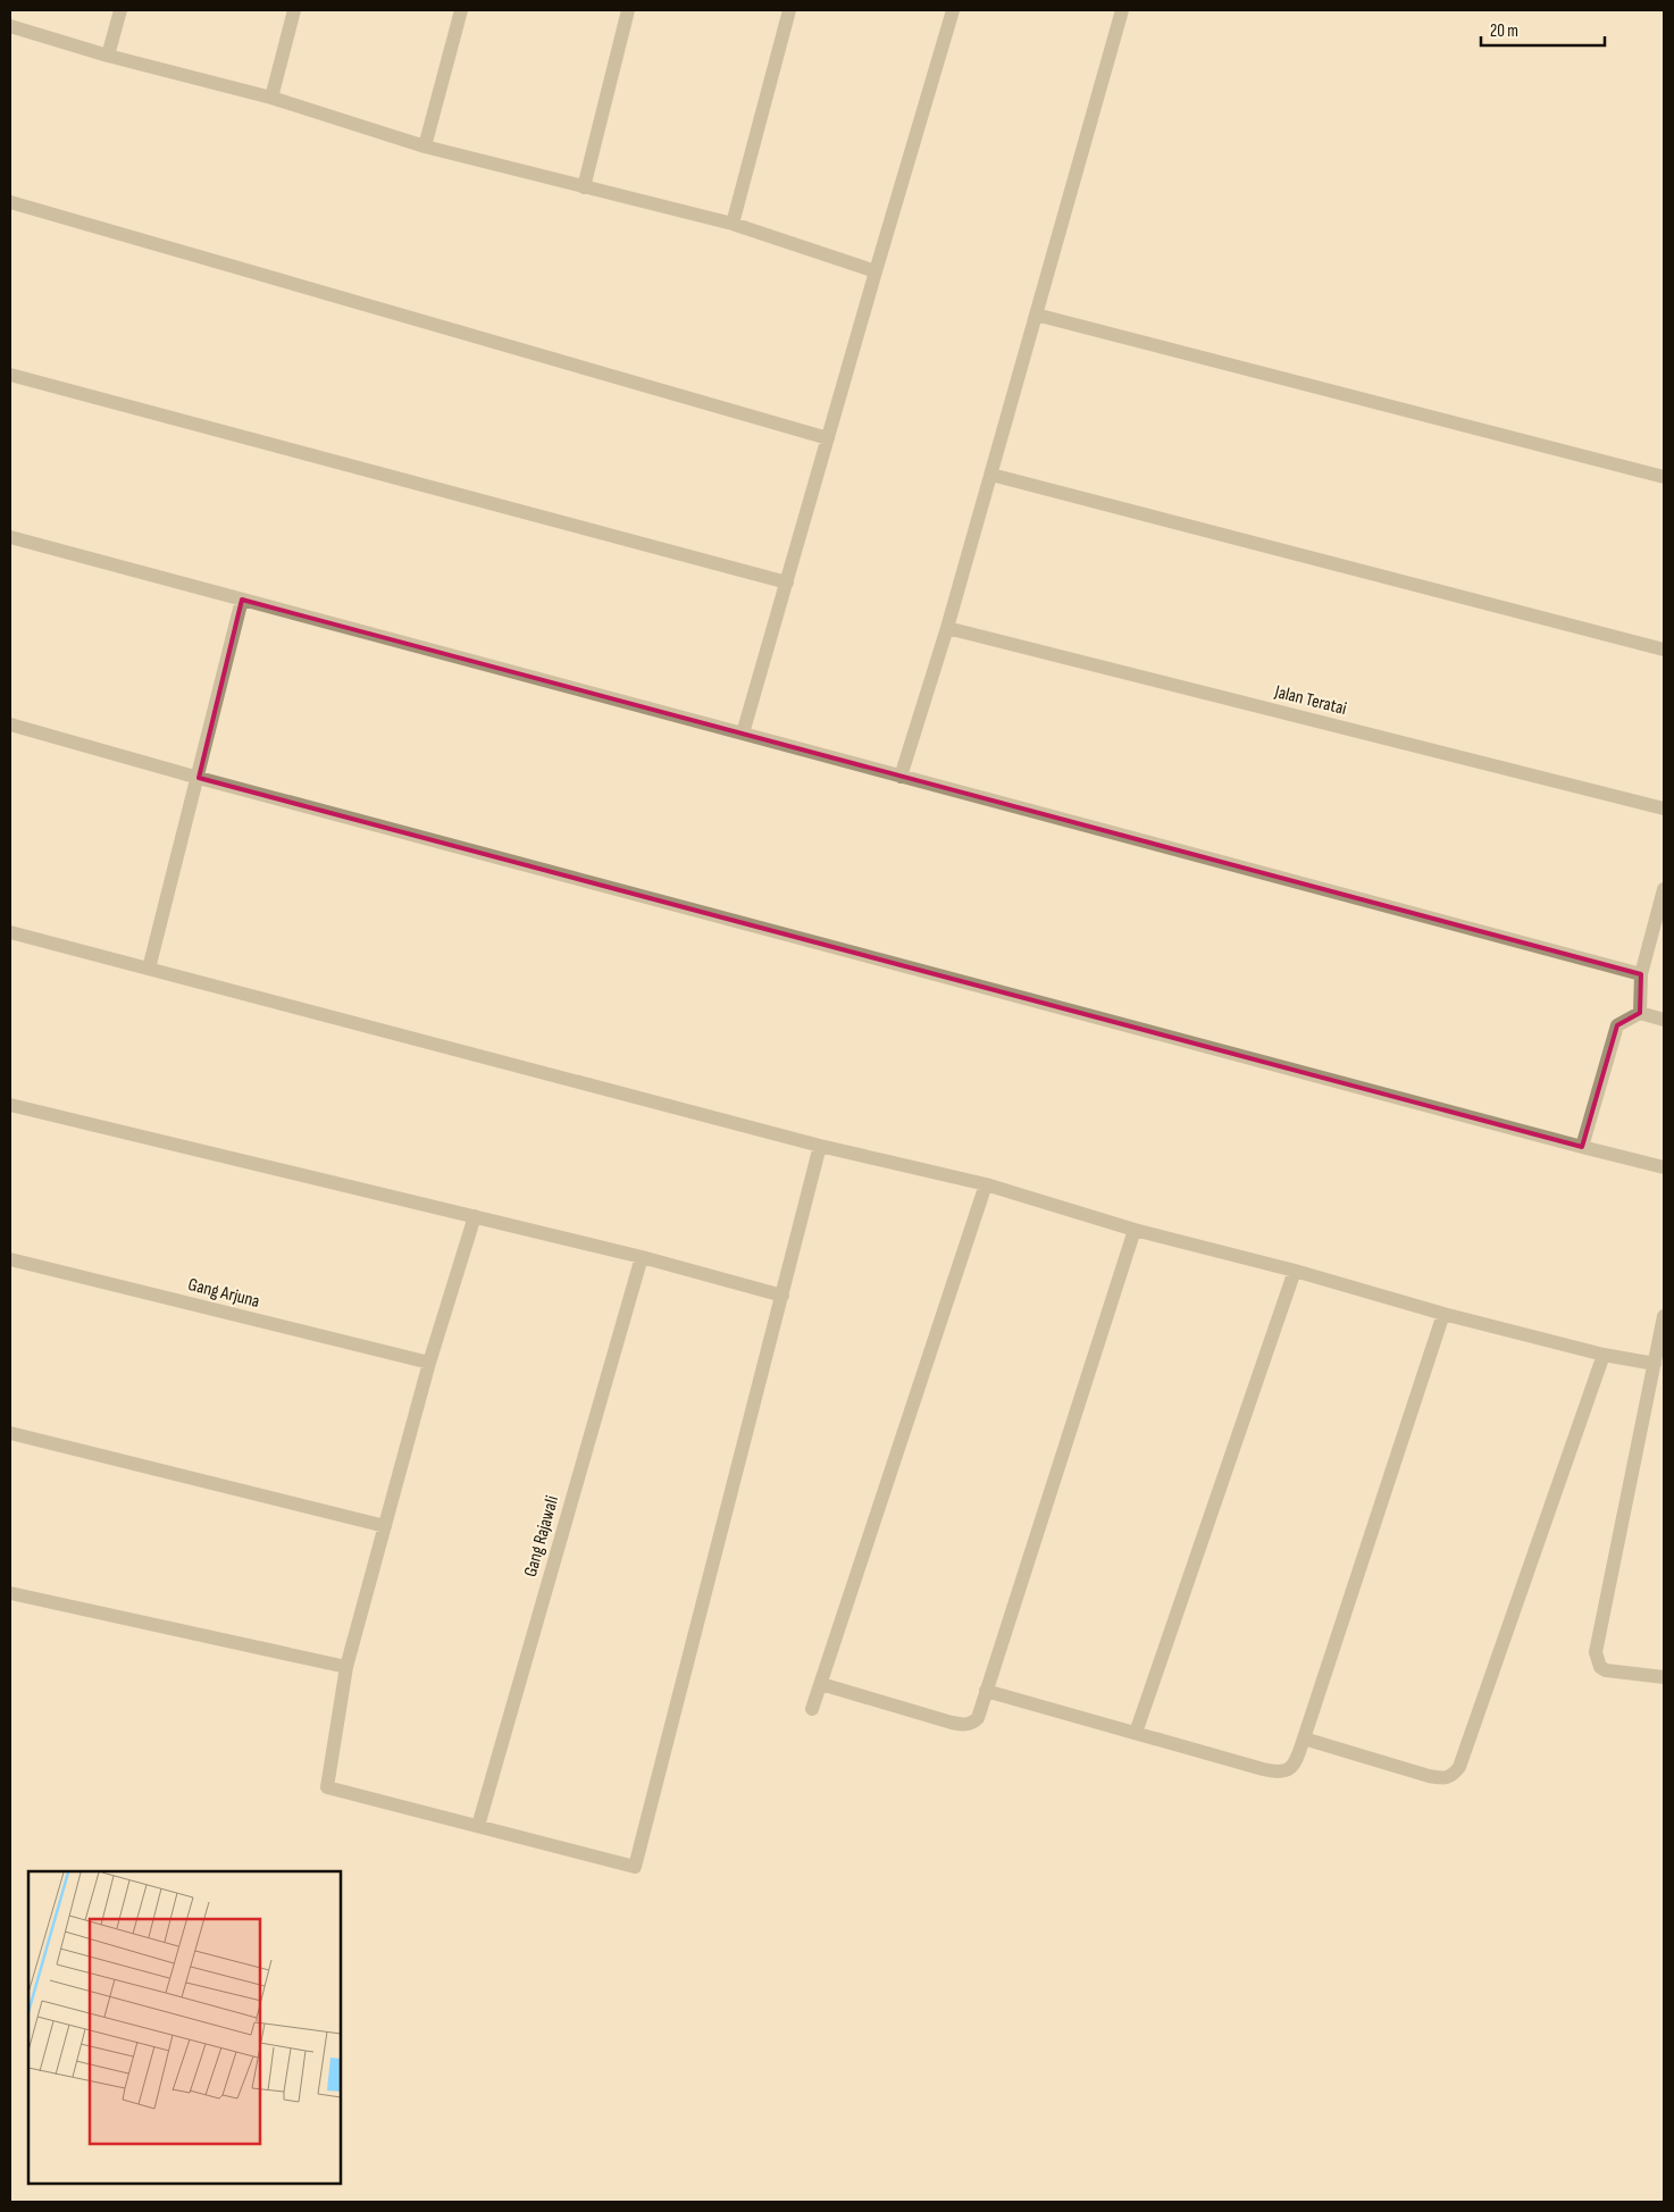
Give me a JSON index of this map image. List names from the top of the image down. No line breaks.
{"streets":{"street":["Jalan Teratai","Gang Arjuna","Gang Rajawali"]},"scale_bar":"20 m"}
